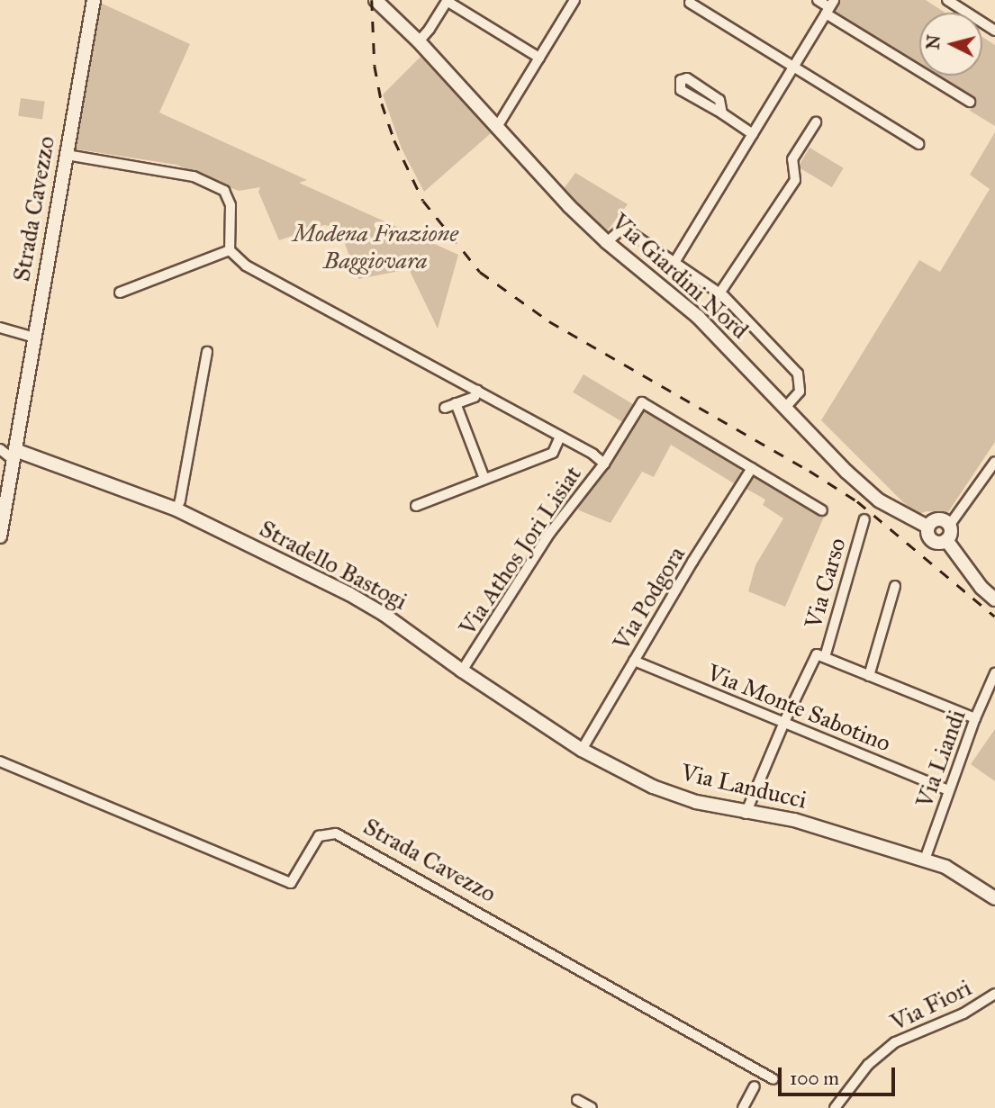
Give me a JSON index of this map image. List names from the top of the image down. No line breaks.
{"streets":{"street":["Strada Cavezzo","Via Giardini Nord","Via Athos Jori Lisiat","Stradello Bastogi","Via Carso","Via Podgora","Via Monte Sabotino","Via Liandi","Via Landucci","Via Fiori"]},"crossings":[["Strada Cavezzo","Stradello Bastogi"],["Via Athos Jori Lisiat","Stradello Bastogi"],["Via Athos Jori Lisiat","Via Landucci"],["Stradello Bastogi","Via Landucci"],["Via Carso","Via Monte Sabotino"],["Via Carso","Via Landucci"],["Via Podgora","Via Monte Sabotino"],["Via Podgora","Via Landucci"],["Via Monte Sabotino","Via Liandi"],["Via Liandi","Via Landucci"]],"parks":["Modena Frazione Baggiovara"],"scale_bar":"100 m","north":"left"}
